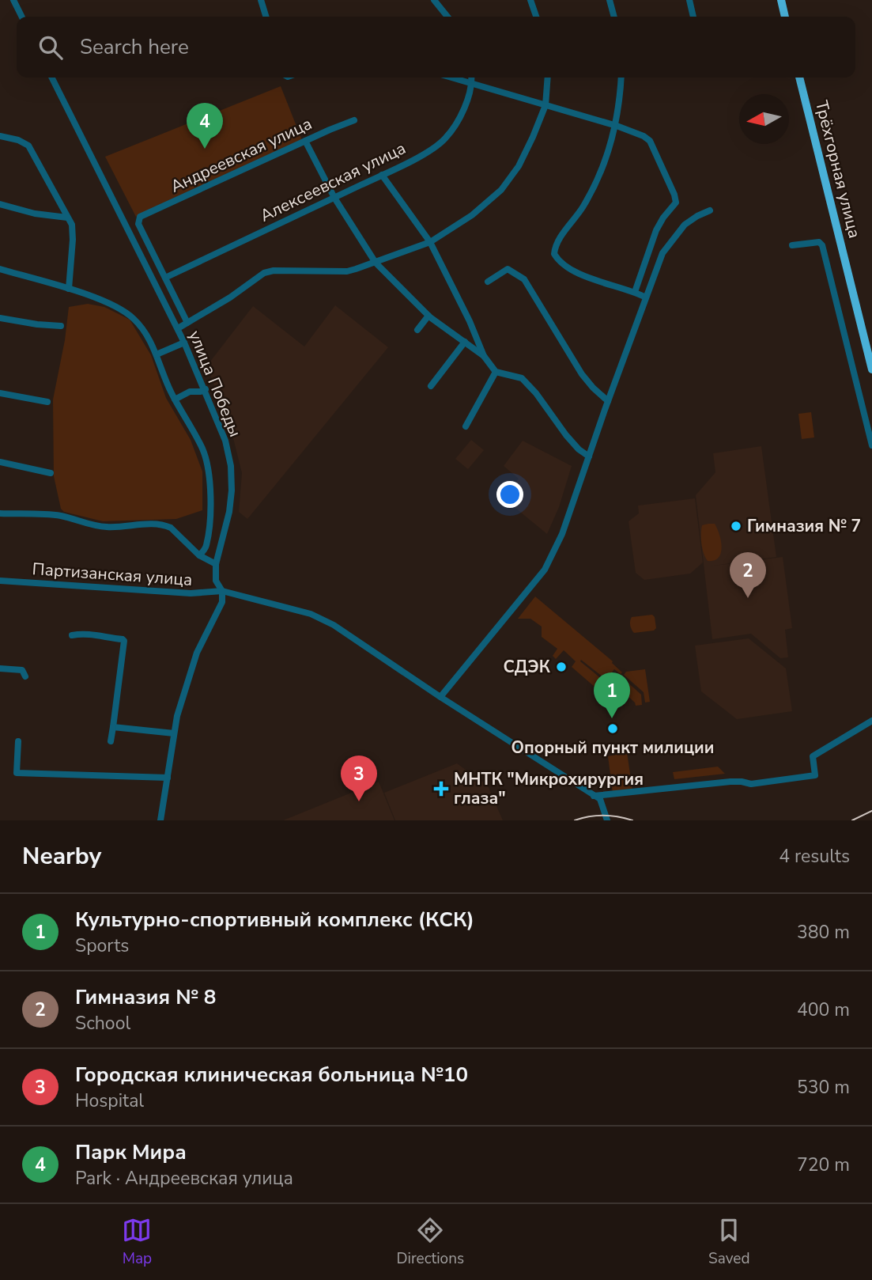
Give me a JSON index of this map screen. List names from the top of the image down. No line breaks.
{"streets":{"highway":["Трёхгорная улица"],"street":["Андреевская улица","Алексеевская улица","улица Победы","Партизанская улица"]},"crossings":[["улица Победы","Партизанская улица"]],"places":{"other":["Гимназия № 7","СДЭК","Опорный пункт милиции"],"health":["МНТК \"Микрохирургия глаза\""]},"north":"left","page":{"search":"Search here","pins":["4","2","1","3"],"heading":["Nearby","4 results"],"list":[{"mark":"1","name":"Культурно-спортивный комплекс (КСК)","note":"Sports","value":"380 m"},{"mark":"2","name":"Гимназия № 8","note":"School","value":"400 m"},{"mark":"3","name":"Городская клиническая больница №10","note":"Hospital","value":"530 m"},{"mark":"4","name":"Парк Мира","note":"Park · Андреевская улица","value":"720 m"}],"nav":["Map","Directions","Saved"]}}
